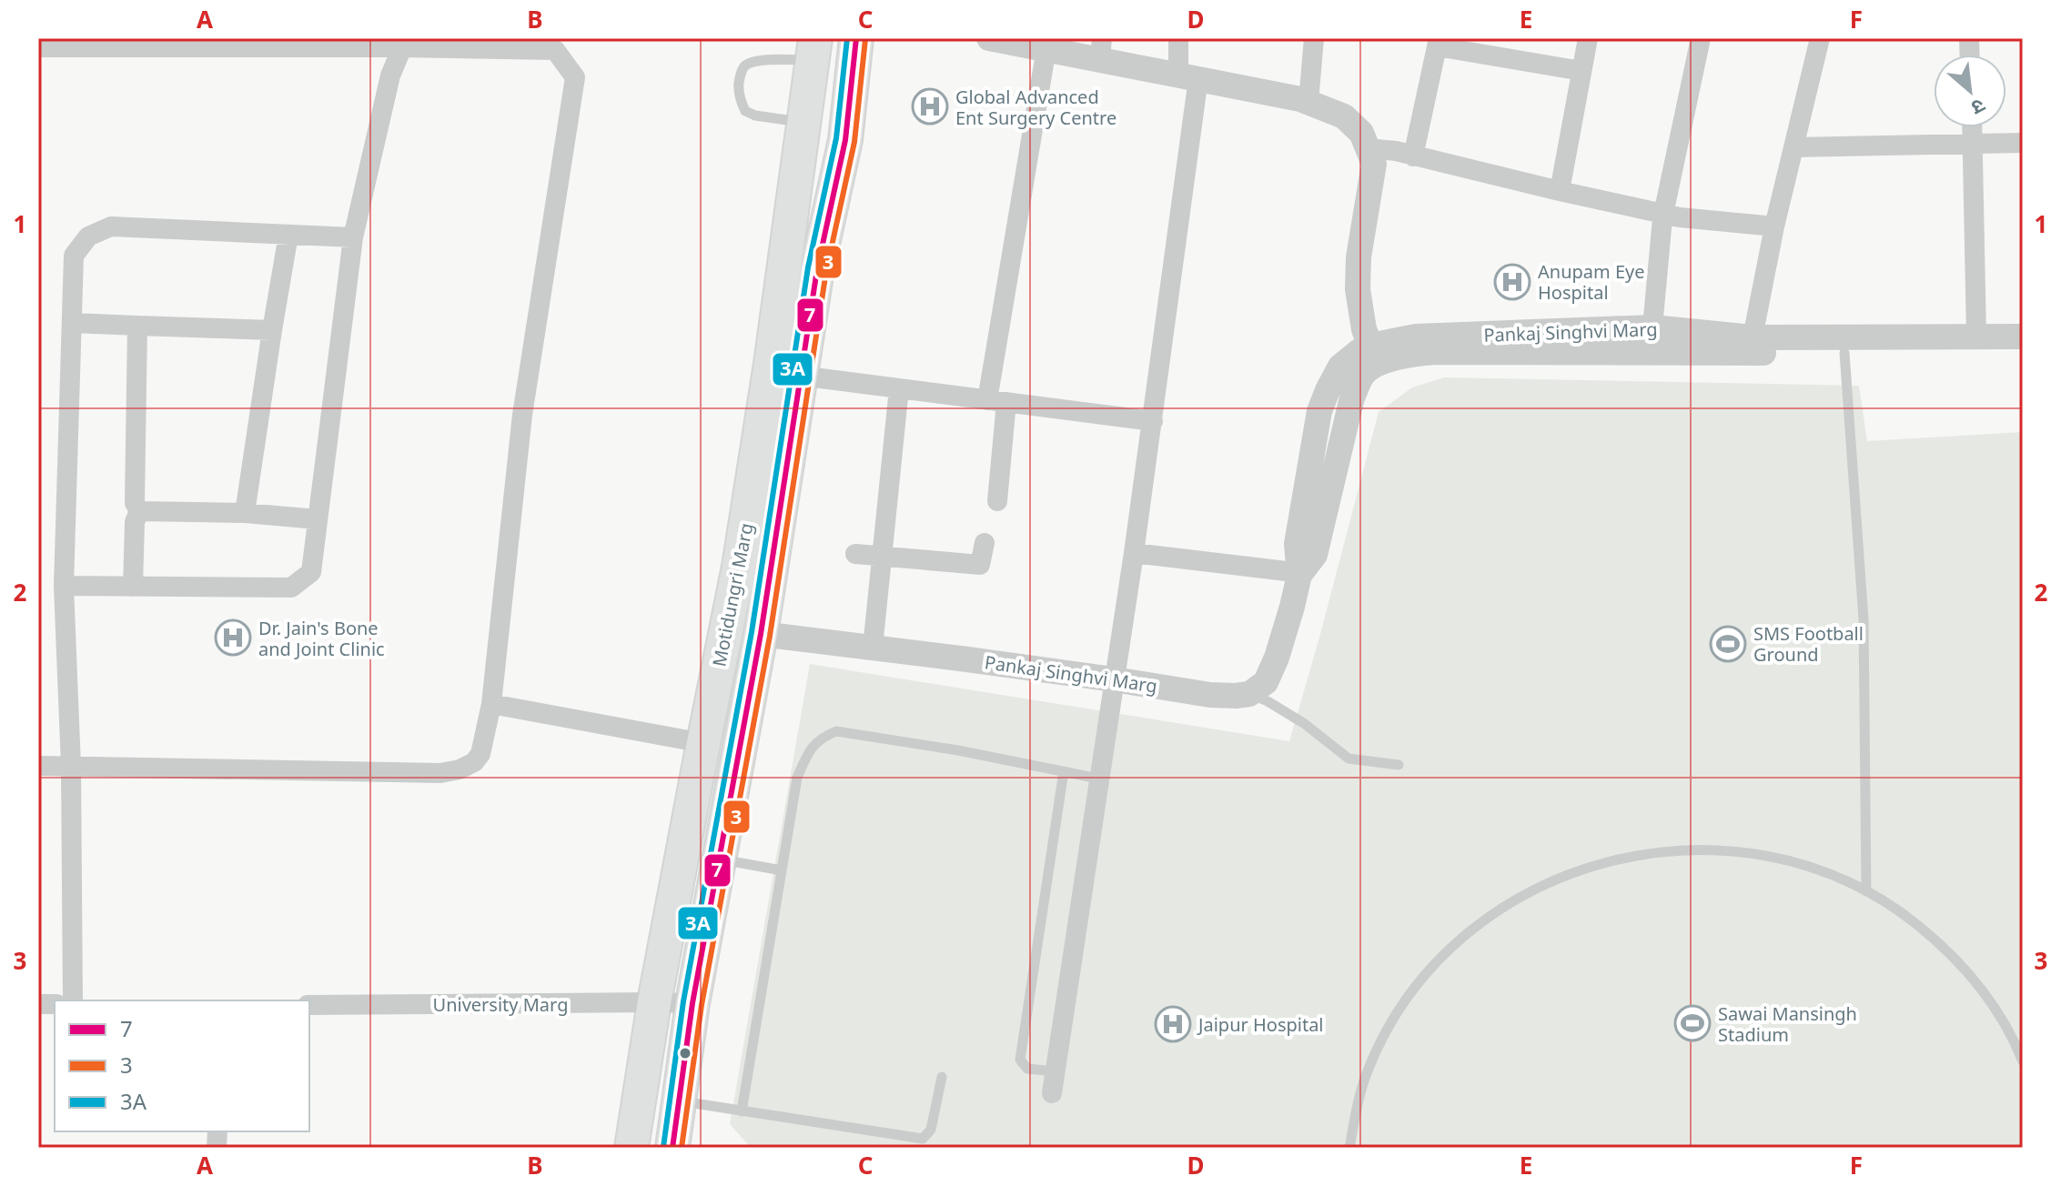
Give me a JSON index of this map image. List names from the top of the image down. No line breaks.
{"streets":{"main road":["Motidungri Marg"],"street":["Pankaj Singhvi Marg","University Marg"]},"crossings":[["Motidungri Marg","University Marg"]],"places":{"hospital":["Global Advanced Ent Surgery Centre","Anupam Eye Hospital","Dr. Jain's Bone and Joint Clinic","Jaipur Hospital"],"sports":["SMS Football Ground","Sawai Mansingh Stadium"]},"lines":["transit line 7","transit line 3A","transit line 3"],"legend":["7","3","3A"],"north":"bottom right","grid":{"columns":["A","B","C","D","E","F"],"rows":["1","2","3"]}}
